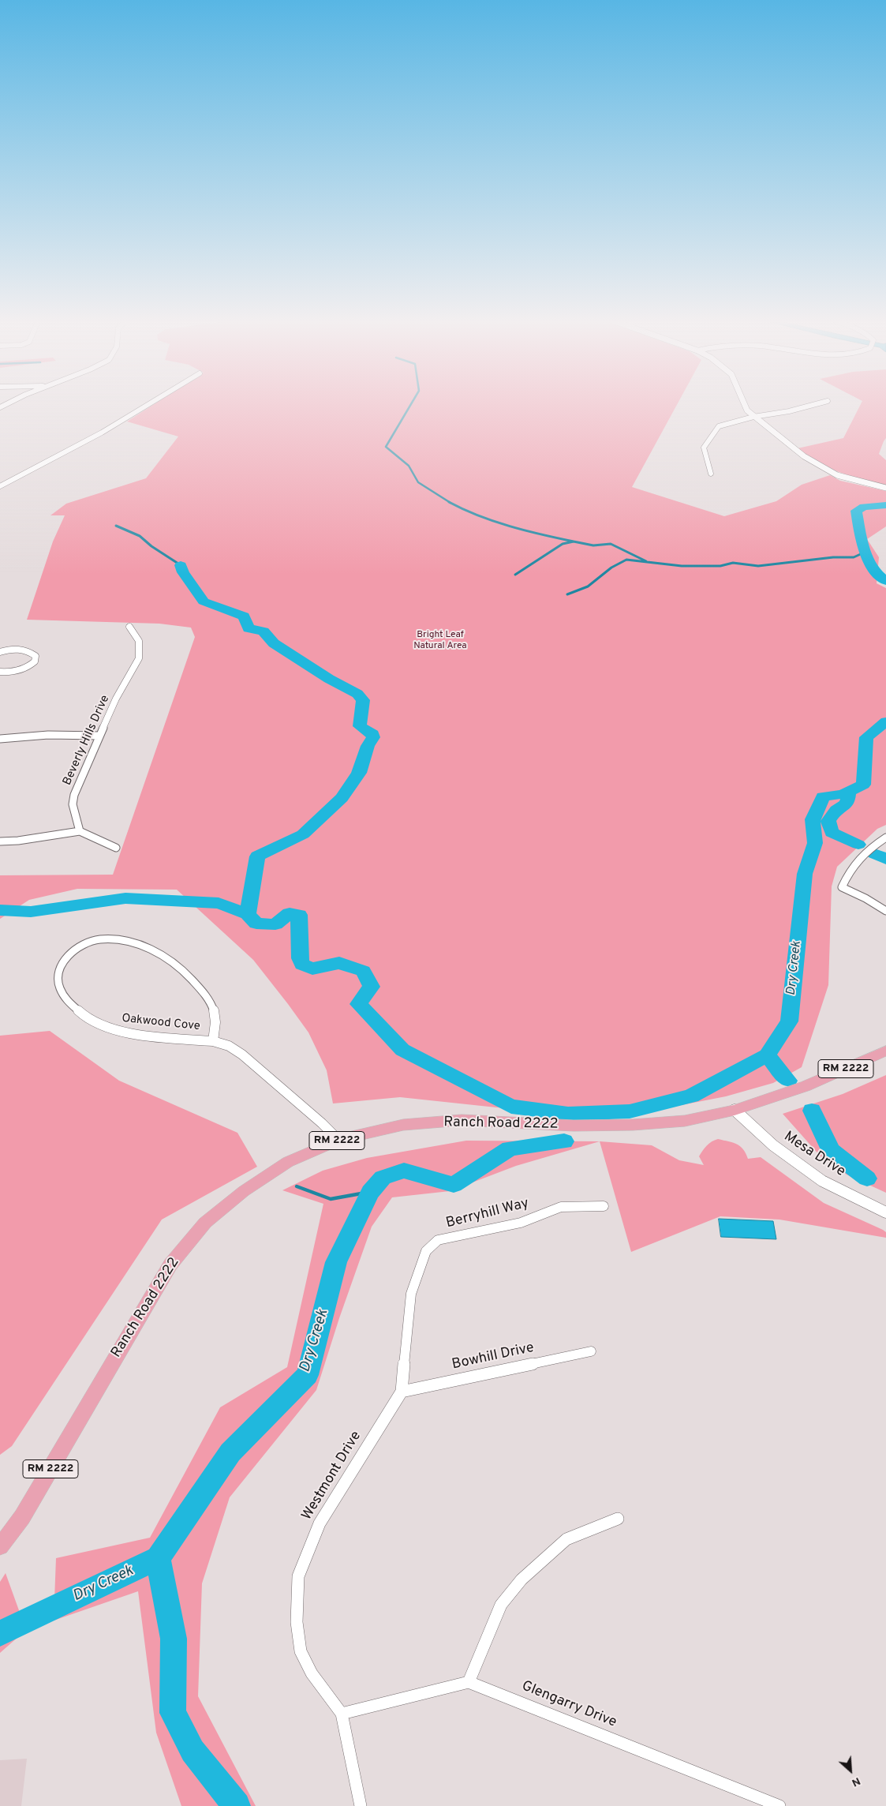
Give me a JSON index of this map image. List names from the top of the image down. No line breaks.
{"streets":{"main road":["RM 2222","Ranch Road 2222"],"street":["Beverly Hills Drive","Oakwood Cove","Mesa Drive","Berryhill Way","Bowhill Drive","Westmont Drive","Glengarry Drive"]},"crossings":[["Oakwood Cove","Ranch Road 2222"],["Ranch Road 2222","Mesa Drive"],["Berryhill Way","Westmont Drive"],["Bowhill Drive","Westmont Drive"]],"water":["Dry Creek"],"parks":["Bright Leaf Natural Area"],"north":"bottom right"}
